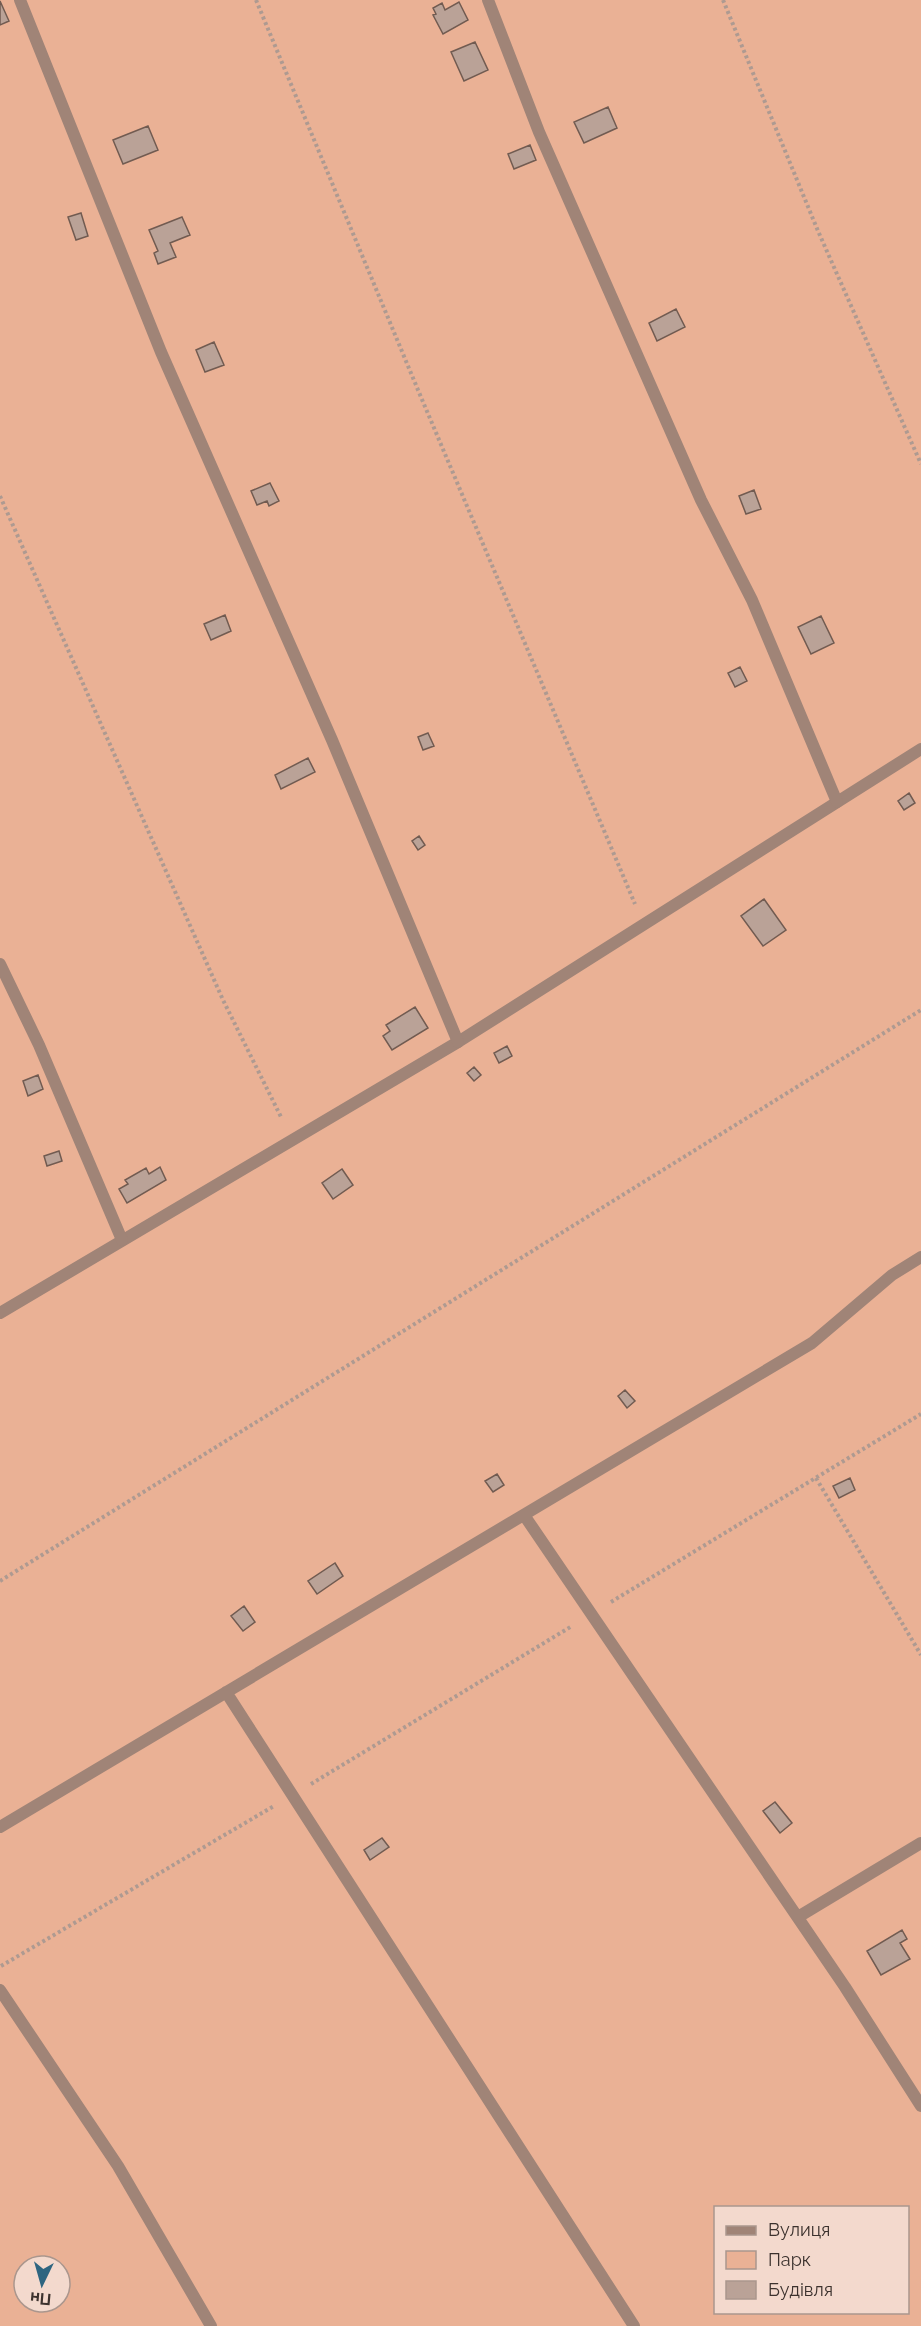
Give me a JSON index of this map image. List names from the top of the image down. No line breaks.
{"legend":["Вулиця","Парк","Будівля"],"north":"bottom"}
